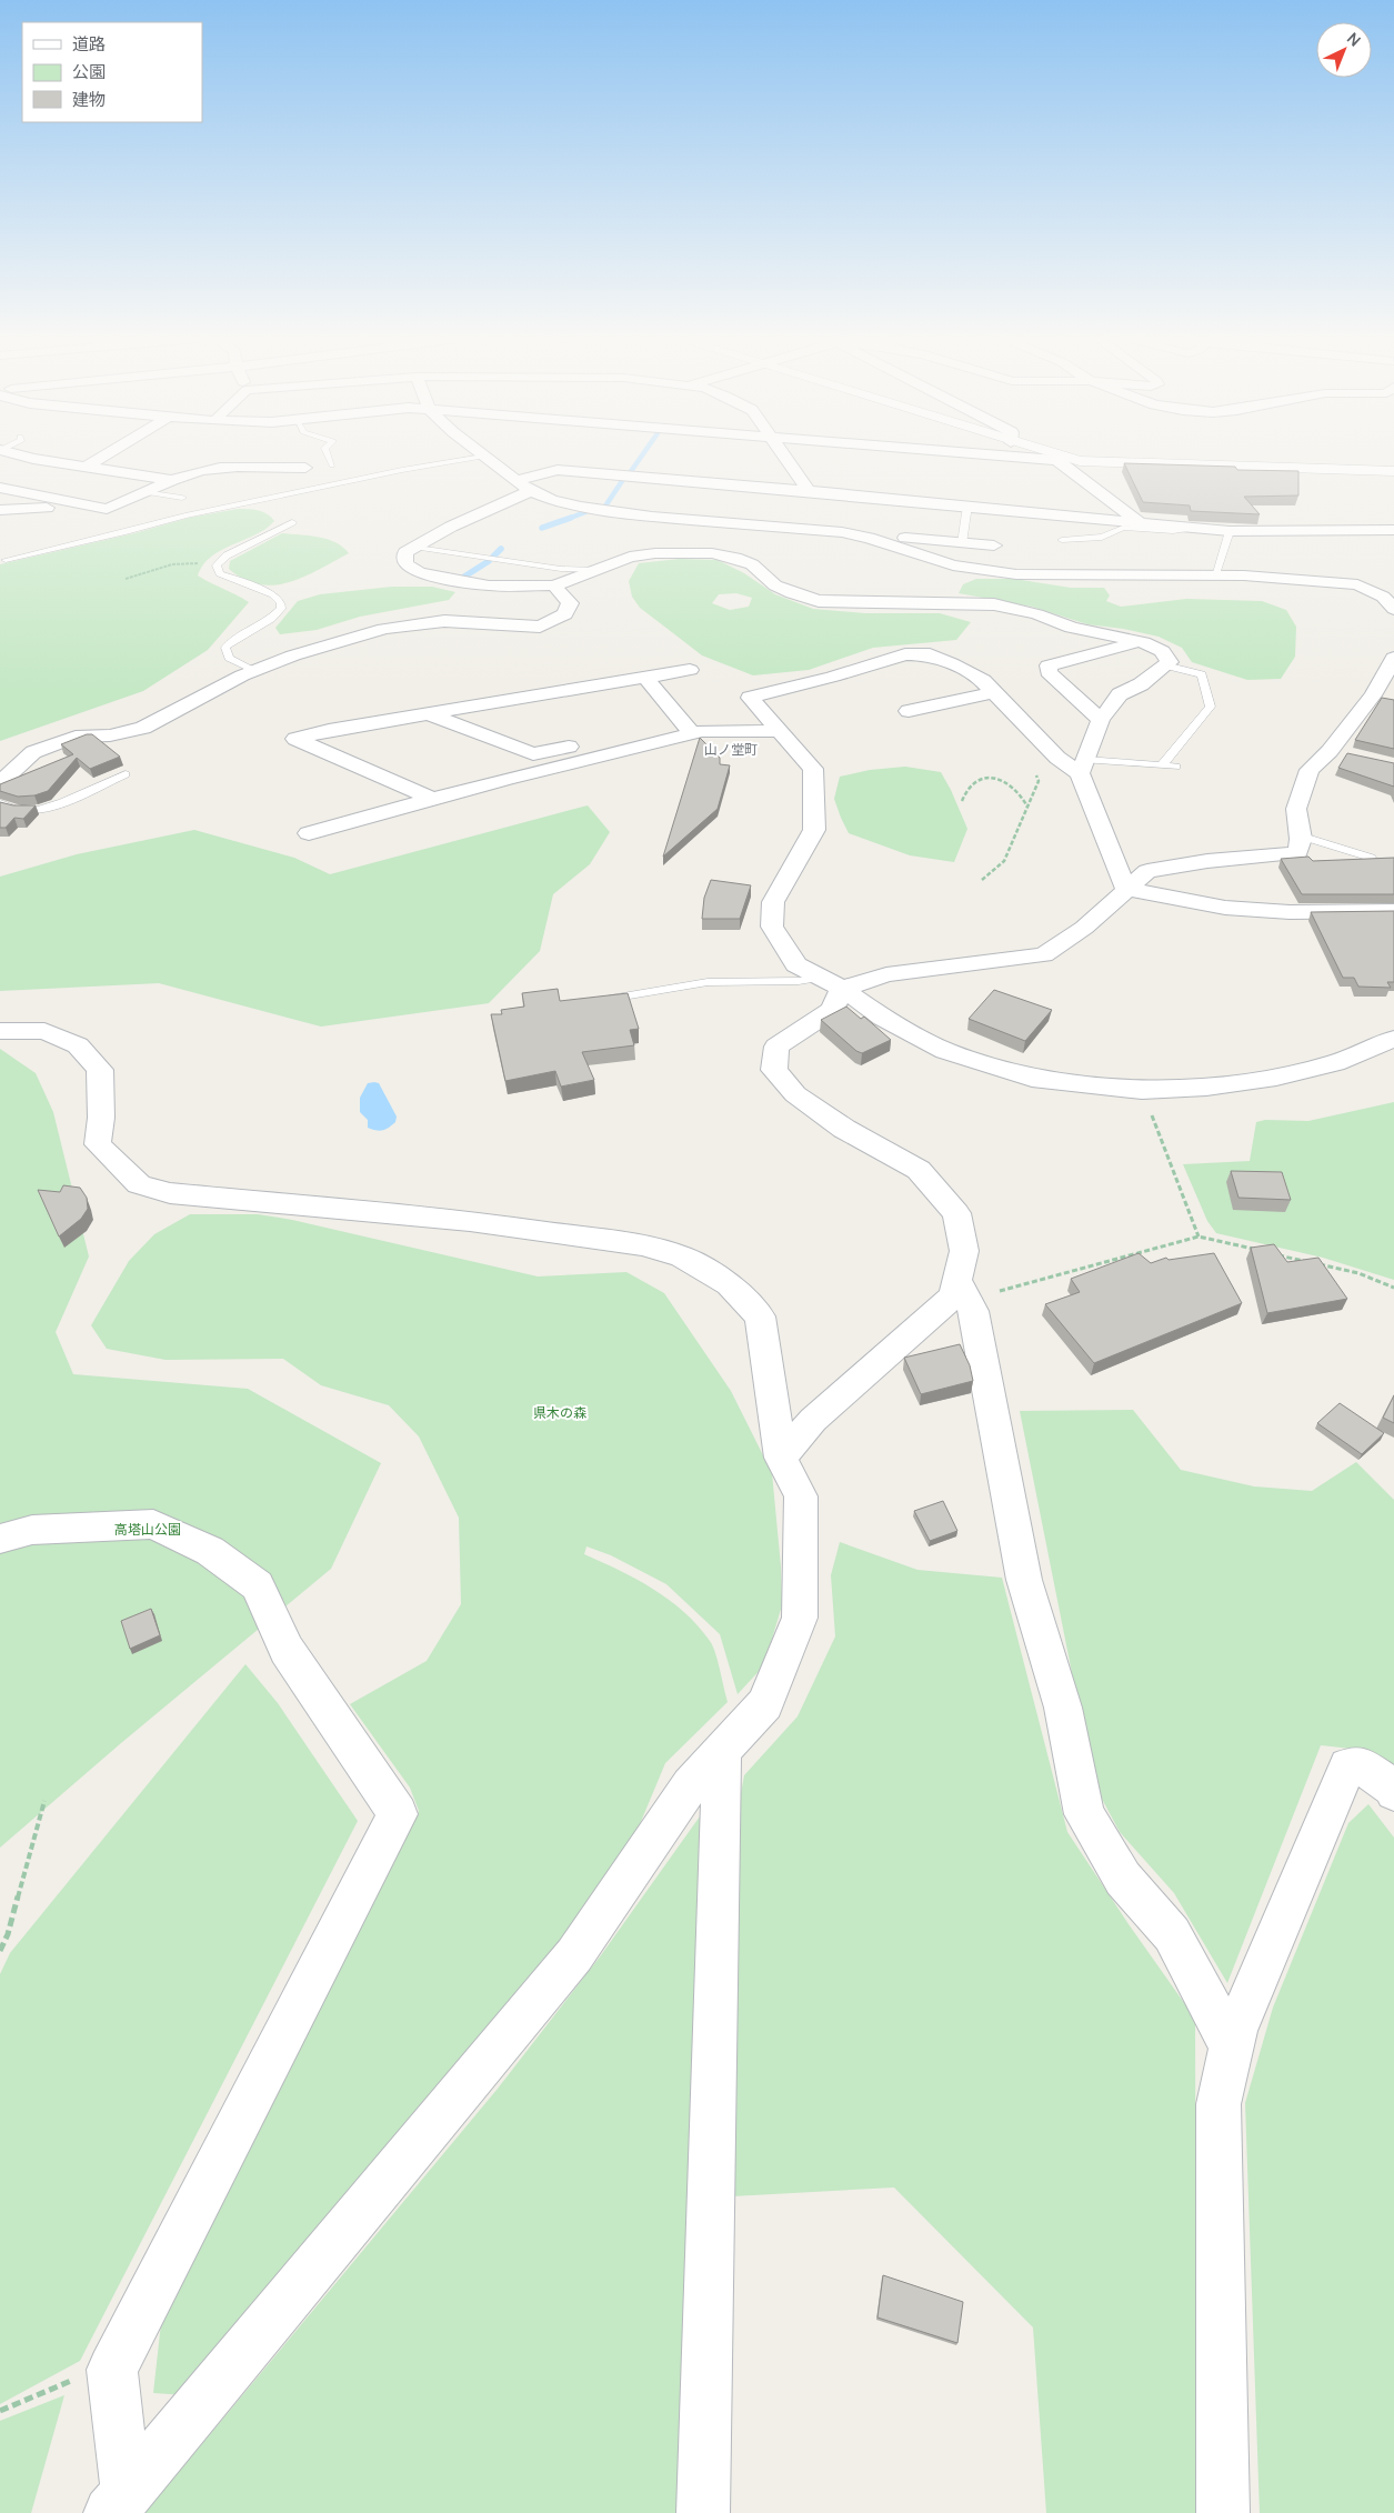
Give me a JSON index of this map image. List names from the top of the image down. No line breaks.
{"districts":["山ノ堂町"],"parks":["県木の森","高塔山公園"],"legend":["道路","公園","建物"],"north":"top right"}
